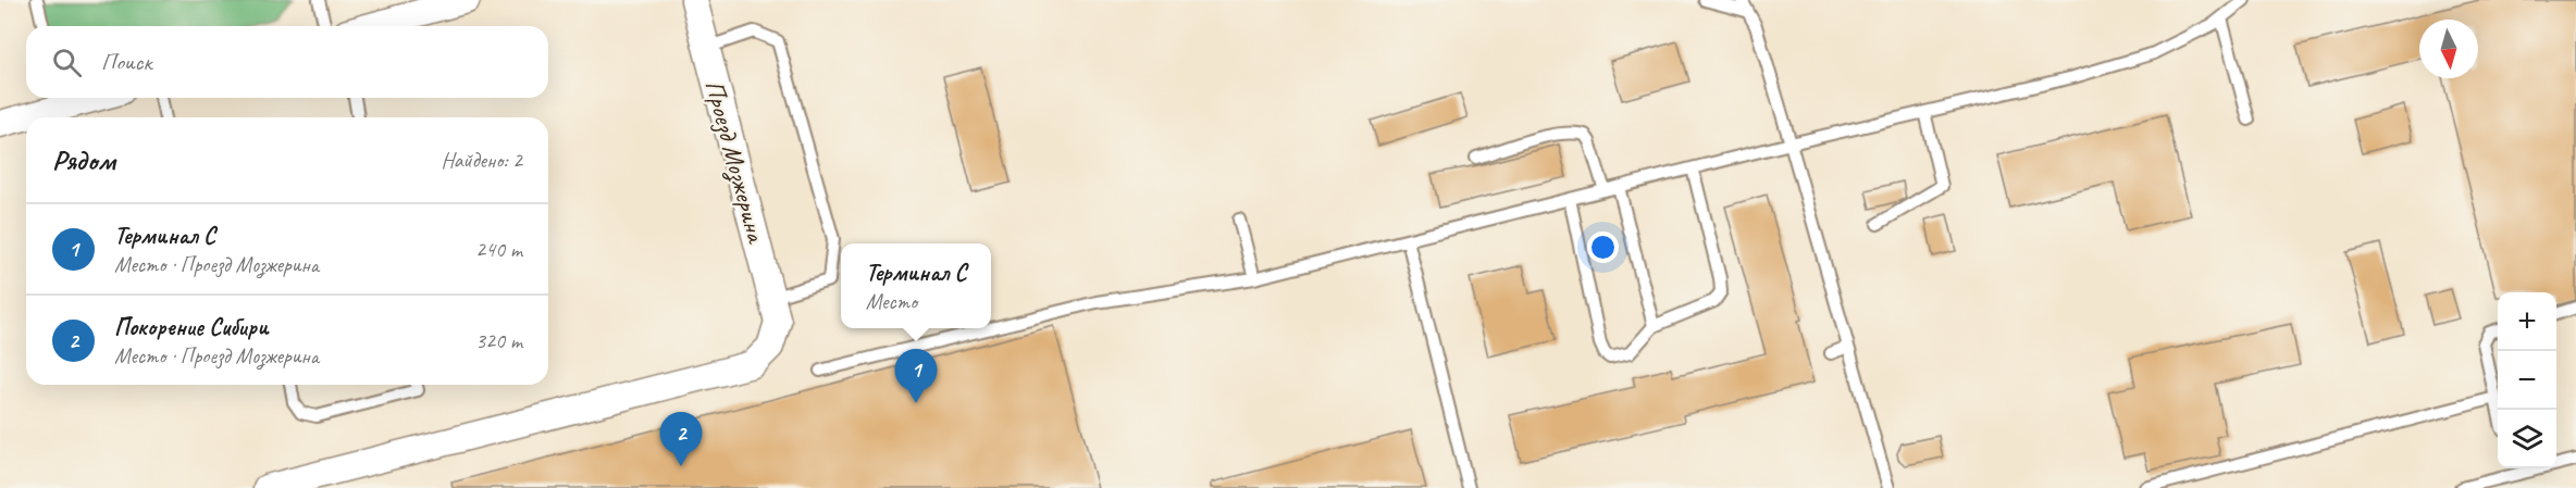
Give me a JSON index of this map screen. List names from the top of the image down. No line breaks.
{"streets":{"street":["Проезд Мозжерина"]},"north":"bottom","page":{"search":"Поиск","heading":["Рядом","Найдено: 2"],"list":[{"mark":"1","name":"Терминал С","note":"Место · Проезд Мозжерина","value":"240 m"},{"mark":"2","name":"Покорение Сибири","note":"Место · Проезд Мозжерина","value":"320 m"}],"popup":["Терминал С","Место"],"map_buttons":["+","−"],"pins":["1","2"]}}
